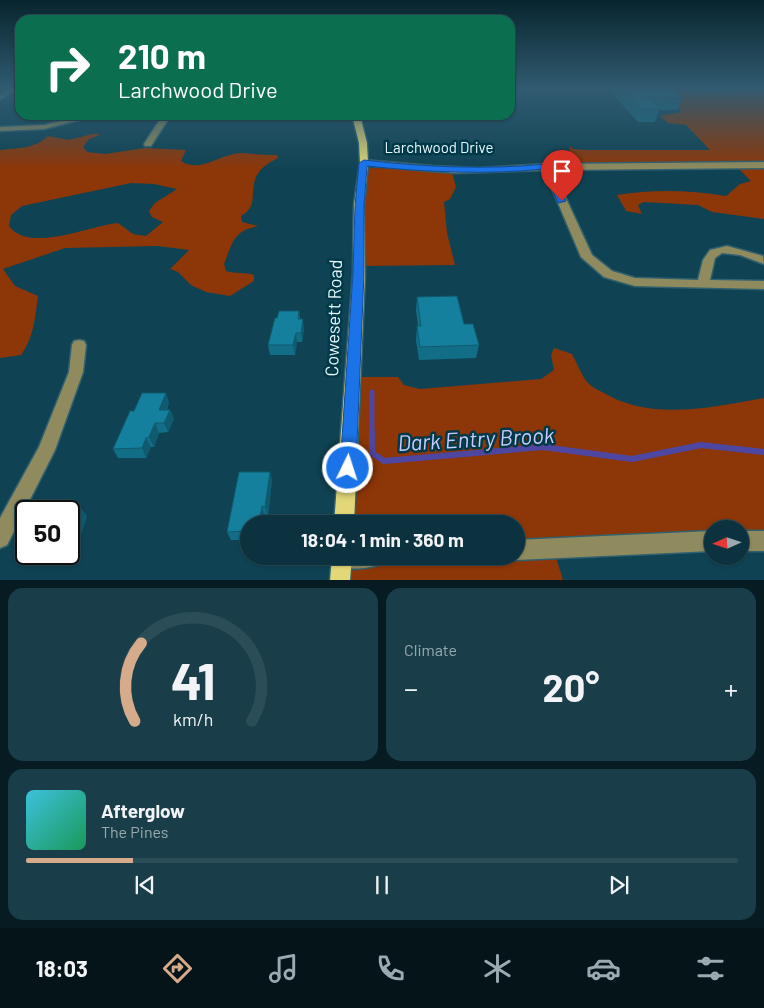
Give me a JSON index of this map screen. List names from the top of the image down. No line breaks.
{"streets":{"main road":["Cowesett Road"],"street":["Larchwood Drive"]},"crossings":[["Larchwood Drive","Cowesett Road"]],"water":["Dark Entry Brook"],"north":"left","page":{"turn":["210 m","Larchwood Drive"],"limit":"50","trip":"18:04 · 1 min · 360 m","tile":"Climate","heat":["−","20°","+"],"song":["Afterglow","The Pines"],"tabs":"18:03","gauge":["41","km/h"]}}
